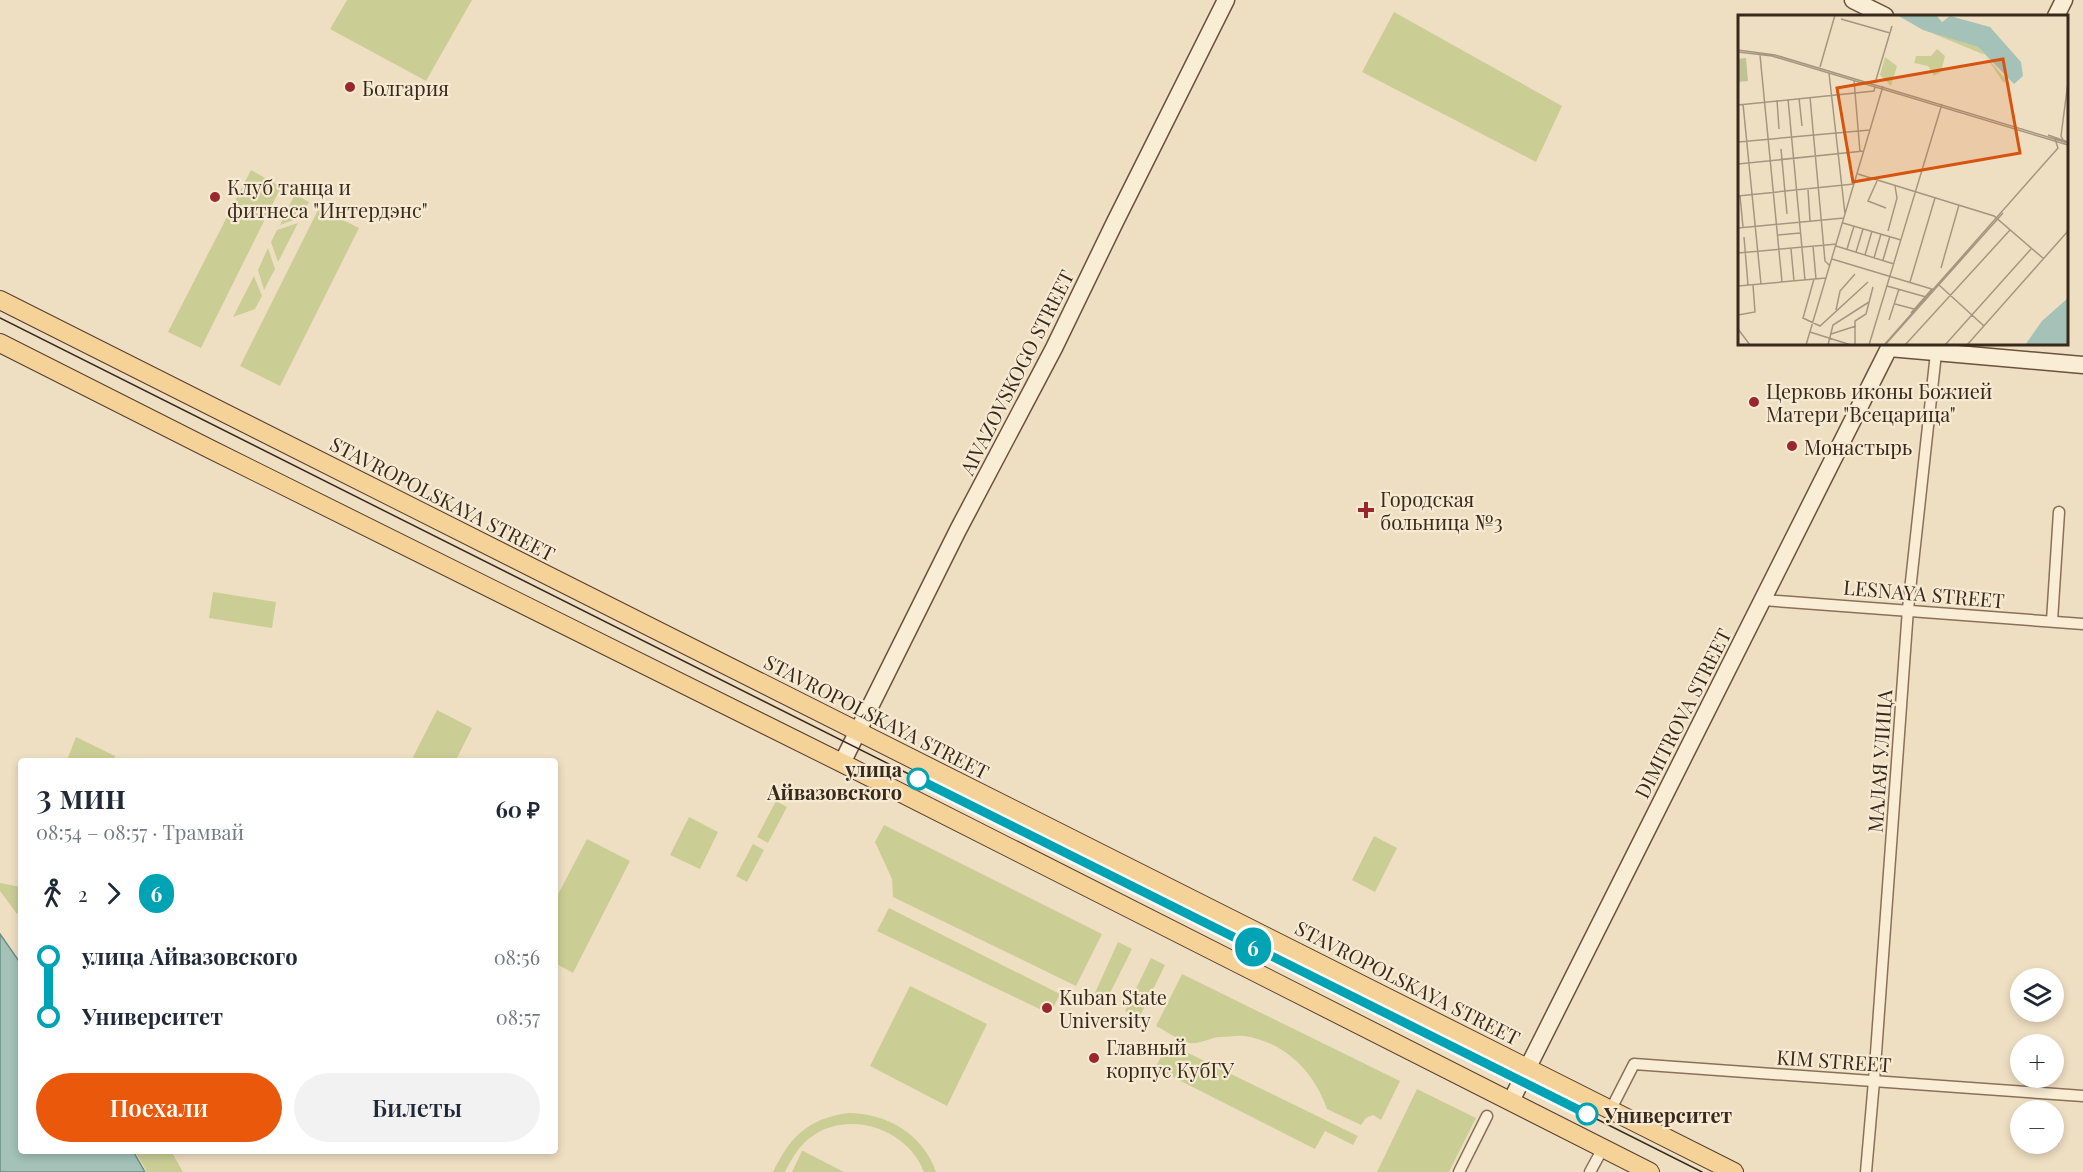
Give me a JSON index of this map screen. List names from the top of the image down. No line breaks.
{"streets":{"main road":["STAVROPOLSKAYA STREET"],"street":["AIVAZOVSKOGO STREET","LESNAYA STREET","DIMITROVA STREET","МАЛАЯ УЛИЦА","KIM STREET"]},"crossings":[["AIVAZOVSKOGO STREET","STAVROPOLSKAYA STREET"],["STAVROPOLSKAYA STREET","DIMITROVA STREET"],["STAVROPOLSKAYA STREET","KIM STREET"],["LESNAYA STREET","DIMITROVA STREET"],["LESNAYA STREET","МАЛАЯ УЛИЦА"],["МАЛАЯ УЛИЦА","KIM STREET"]],"places":{"other":["Болгария","Клуб танца и фитнеса \"Интердэнс\"","Церковь иконы Божией Матери \"Всецарица\"","Монастырь","улица Айвазовского","Kuban State University","Главный корпус КубГУ","Университет"],"health":["Городская больница №3"]},"lines":["tram line 6"],"page":{"on_map":"6","heading":["3 мин","08:54 – 08:57 · Трамвай","60 ₽"],"legs":["2","6"],"list":[{"name":"улица Айвазовского","value":"08:56"},{"name":"Университет","value":"08:57"}],"map_buttons":["+","−"],"buttons":["Поехали","Билеты"]}}
